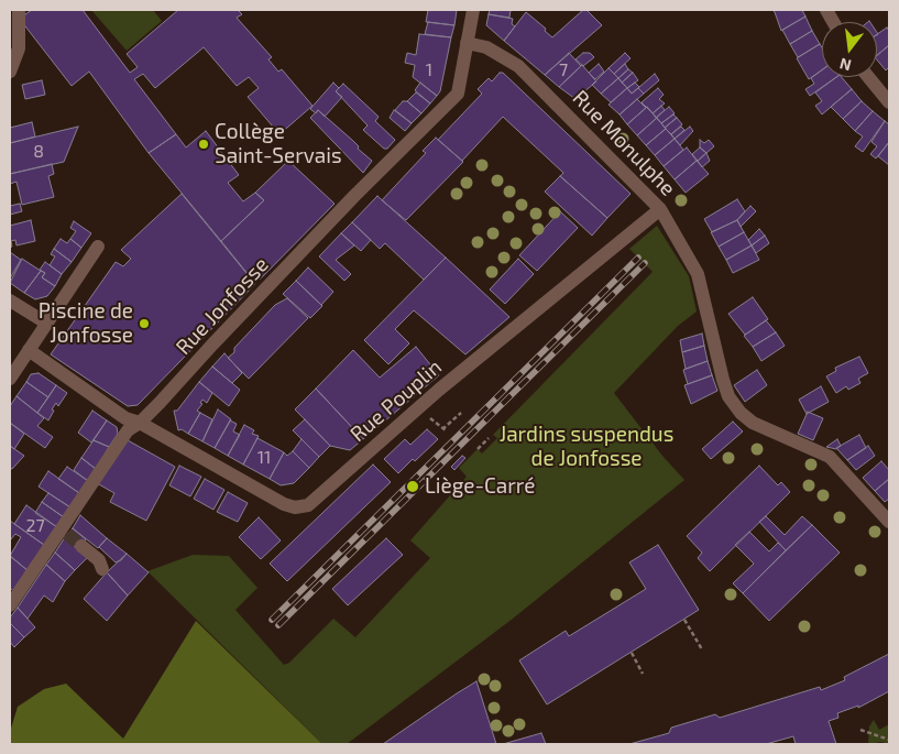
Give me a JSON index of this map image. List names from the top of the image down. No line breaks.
{"streets":{"street":["Rue Monulphe","Rue Jonfosse","Rue Pouplin"]},"crossings":[["Rue Monulphe","Rue Jonfosse"],["Rue Monulphe","Rue Pouplin"],["Rue Jonfosse","Rue Pouplin"]],"parks":["Jardins suspendus de Jonfosse"],"places":["Collège Saint-Servais","Piscine de Jonfosse","Liège-Carré"],"house_numbers":["1","7","8","11","27"],"north":"bottom"}
